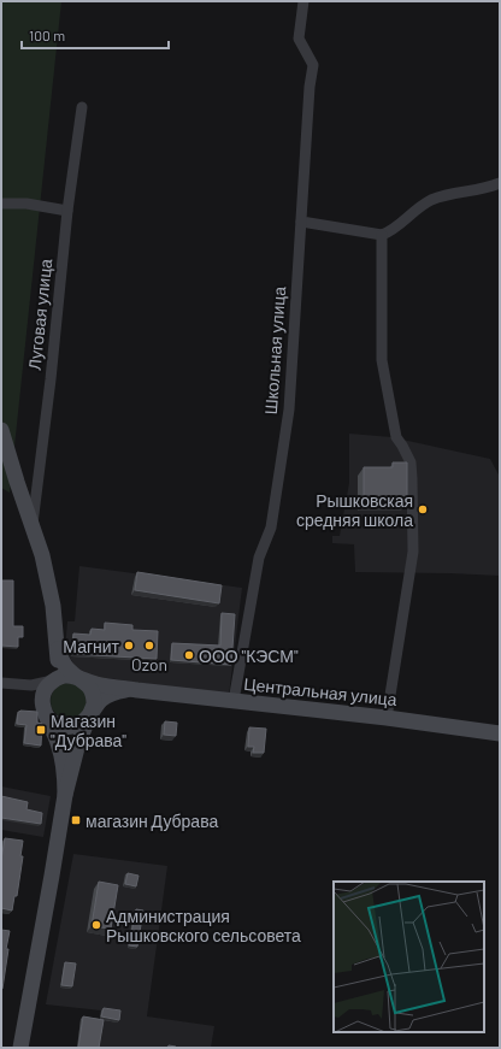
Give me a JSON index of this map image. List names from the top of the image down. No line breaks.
{"streets":{"main road":["Центральная улица"],"street":["Луговая улица","Школьная улица"]},"crossings":[["Школьная улица","Центральная улица"]],"places":{"other":["Рышковская средняя школа","Магнит","Ozon","ООО \"КЭСМ\"","Администрация Рышковского сельсовета"],"transit":["Магазин \"Дубрава\"","магазин Дубрава"]},"scale_bar":"100 m"}
